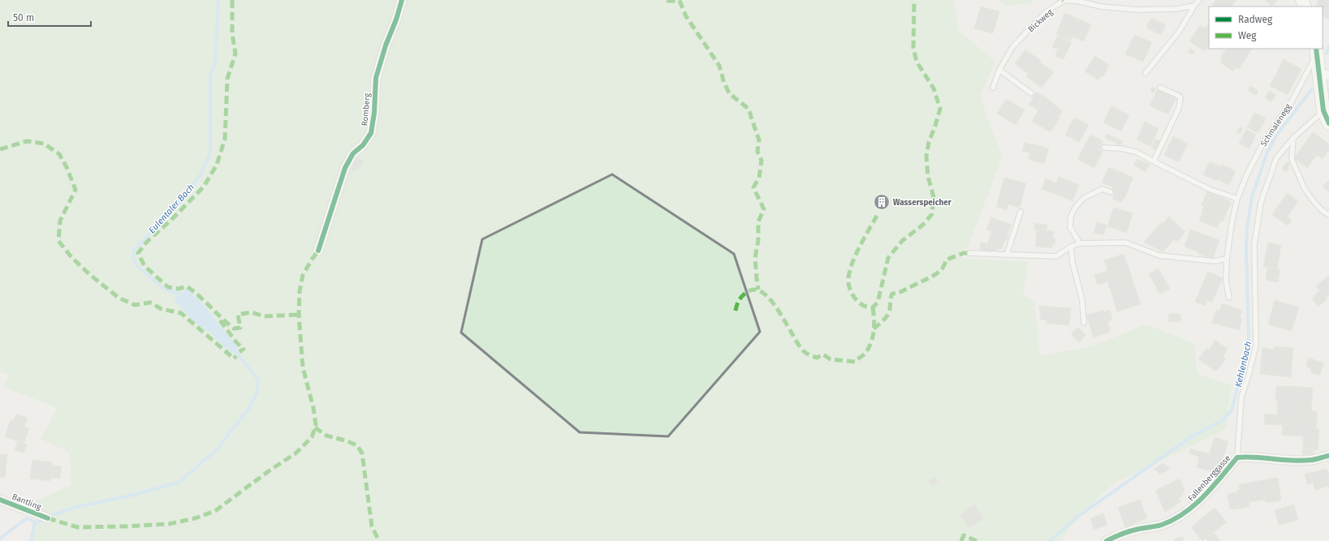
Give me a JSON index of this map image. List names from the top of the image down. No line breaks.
{"streets":{"street":["Romberg","Fallenberggasse","Bantling"],"lane":["Bickweg","Schmalenegg"]},"water":["Eulentaler Bach","Kehlenbach"],"places":{"building":["Wasserspeicher"]},"legend":["Radweg","Weg"],"scale_bar":"50 m"}
